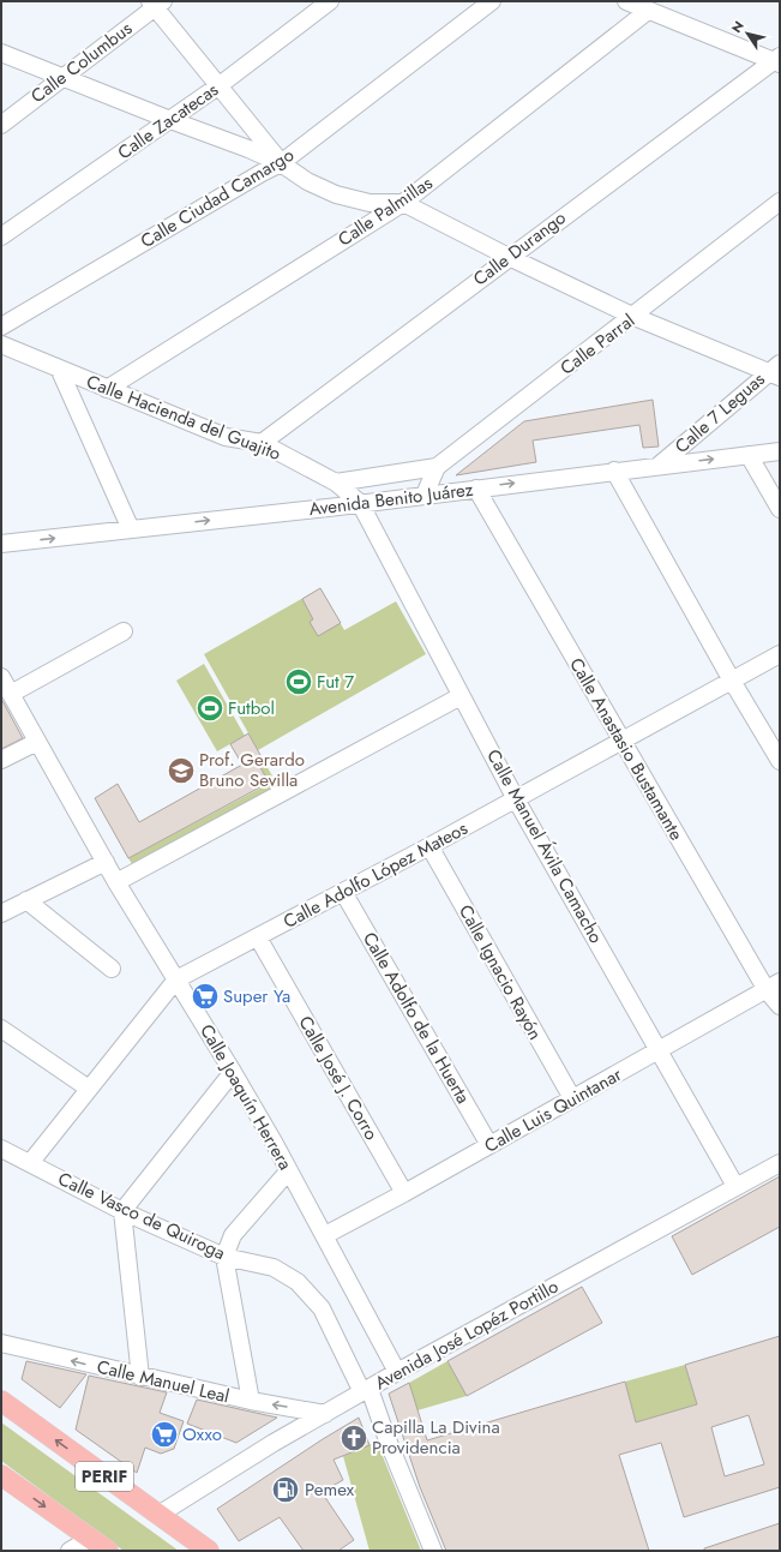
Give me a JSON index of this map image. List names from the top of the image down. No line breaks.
{"streets":{"main road":["PERIF"],"street":["Calle Columbus","Calle Zacatecas","Calle Ciudad Camargo","Calle Palmillas","Calle Durango","Calle Parral","Calle 7 Leguas","Calle Hacienda del Guajito","Avenida Benito Juárez","Calle Anastasio Bustamante","Calle Manuel Ávila Camacho","Calle Adolfo López Mateos","Calle Ignacio Rayón","Calle Adolfo de la Huerta","Calle José J. Corro","Calle Joaquín Herrera","Calle Luis Quintanar","Calle Vasco de Quiroga","Avenida José Lopéz Portillo","Calle Manuel Leal"]},"crossings":[["Calle Palmillas","Calle Hacienda del Guajito"],["Calle Durango","Calle Hacienda del Guajito"],["Calle Parral","Avenida Benito Juárez"],["Calle 7 Leguas","Avenida Benito Juárez"],["Calle Hacienda del Guajito","Avenida Benito Juárez"],["Calle Hacienda del Guajito","Calle Manuel Ávila Camacho"],["Avenida Benito Juárez","Calle Anastasio Bustamante"],["Avenida Benito Juárez","Calle Manuel Ávila Camacho"],["Calle Anastasio Bustamante","Calle Adolfo López Mateos"],["Calle Anastasio Bustamante","Calle Luis Quintanar"],["Calle Manuel Ávila Camacho","Calle Adolfo López Mateos"],["Calle Manuel Ávila Camacho","Calle Luis Quintanar"],["Calle Manuel Ávila Camacho","Avenida José Lopéz Portillo"],["Calle Adolfo López Mateos","Calle Ignacio Rayón"],["Calle Adolfo López Mateos","Calle Adolfo de la Huerta"],["Calle Adolfo López Mateos","Calle José J. Corro"],["Calle Adolfo López Mateos","Calle Joaquín Herrera"],["Calle Adolfo López Mateos","Calle Vasco de Quiroga"],["Calle Ignacio Rayón","Calle Luis Quintanar"],["Calle Adolfo de la Huerta","Calle Luis Quintanar"],["Calle José J. Corro","Calle Luis Quintanar"],["Calle Joaquín Herrera","Calle Luis Quintanar"],["Calle Joaquín Herrera","Avenida José Lopéz Portillo"],["Calle Vasco de Quiroga","Avenida José Lopéz Portillo"],["Avenida José Lopéz Portillo","Calle Manuel Leal"],["Avenida José Lopéz Portillo","PERIF"]],"one_way":["Avenida Benito Juárez","Calle Manuel Leal"],"places":{"sports":["Fut 7","Futbol"],"school or university":["Prof. Gerardo Bruno Sevilla"],"supermarket":["Super Ya","Oxxo"],"church":["Capilla La Divina Providencia"],"fuel station":["Pemex"]},"north":"top left"}
